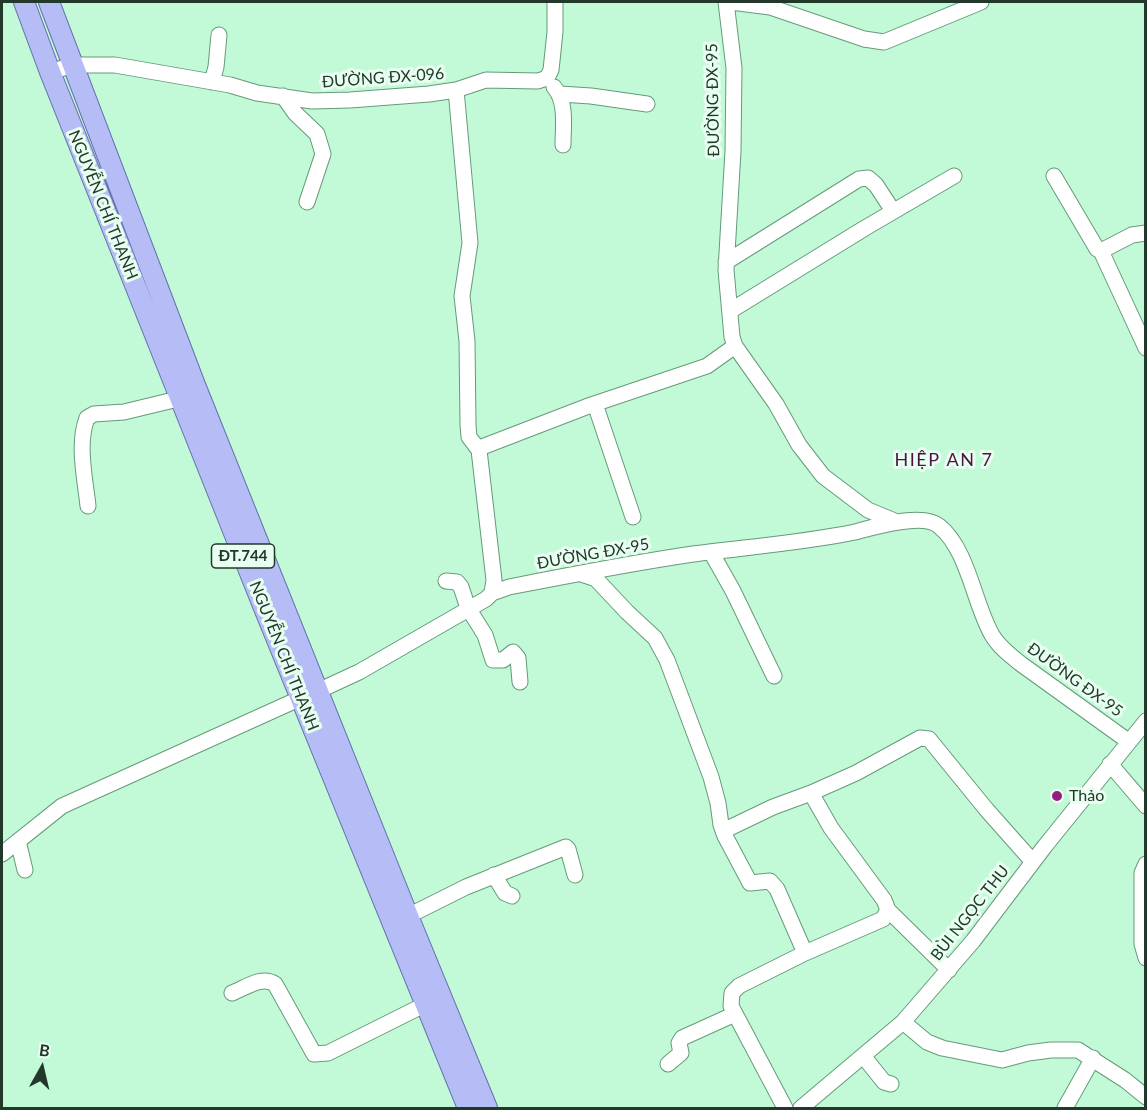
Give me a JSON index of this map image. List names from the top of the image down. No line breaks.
{"streets":{"main road":["NGUYỄN CHÍ THANH","ĐT.744"],"street":["ĐƯỜNG ĐX-096","ĐƯỜNG ĐX-95","BÙI NGỌC THU"]},"crossings":[["ĐƯỜNG ĐX-096","NGUYỄN CHÍ THANH"],["ĐƯỜNG ĐX-95","NGUYỄN CHÍ THANH"],["ĐƯỜNG ĐX-95","BÙI NGỌC THU"]],"districts":["HIỆP AN 7"],"places":["Thảo"],"north":"top"}
